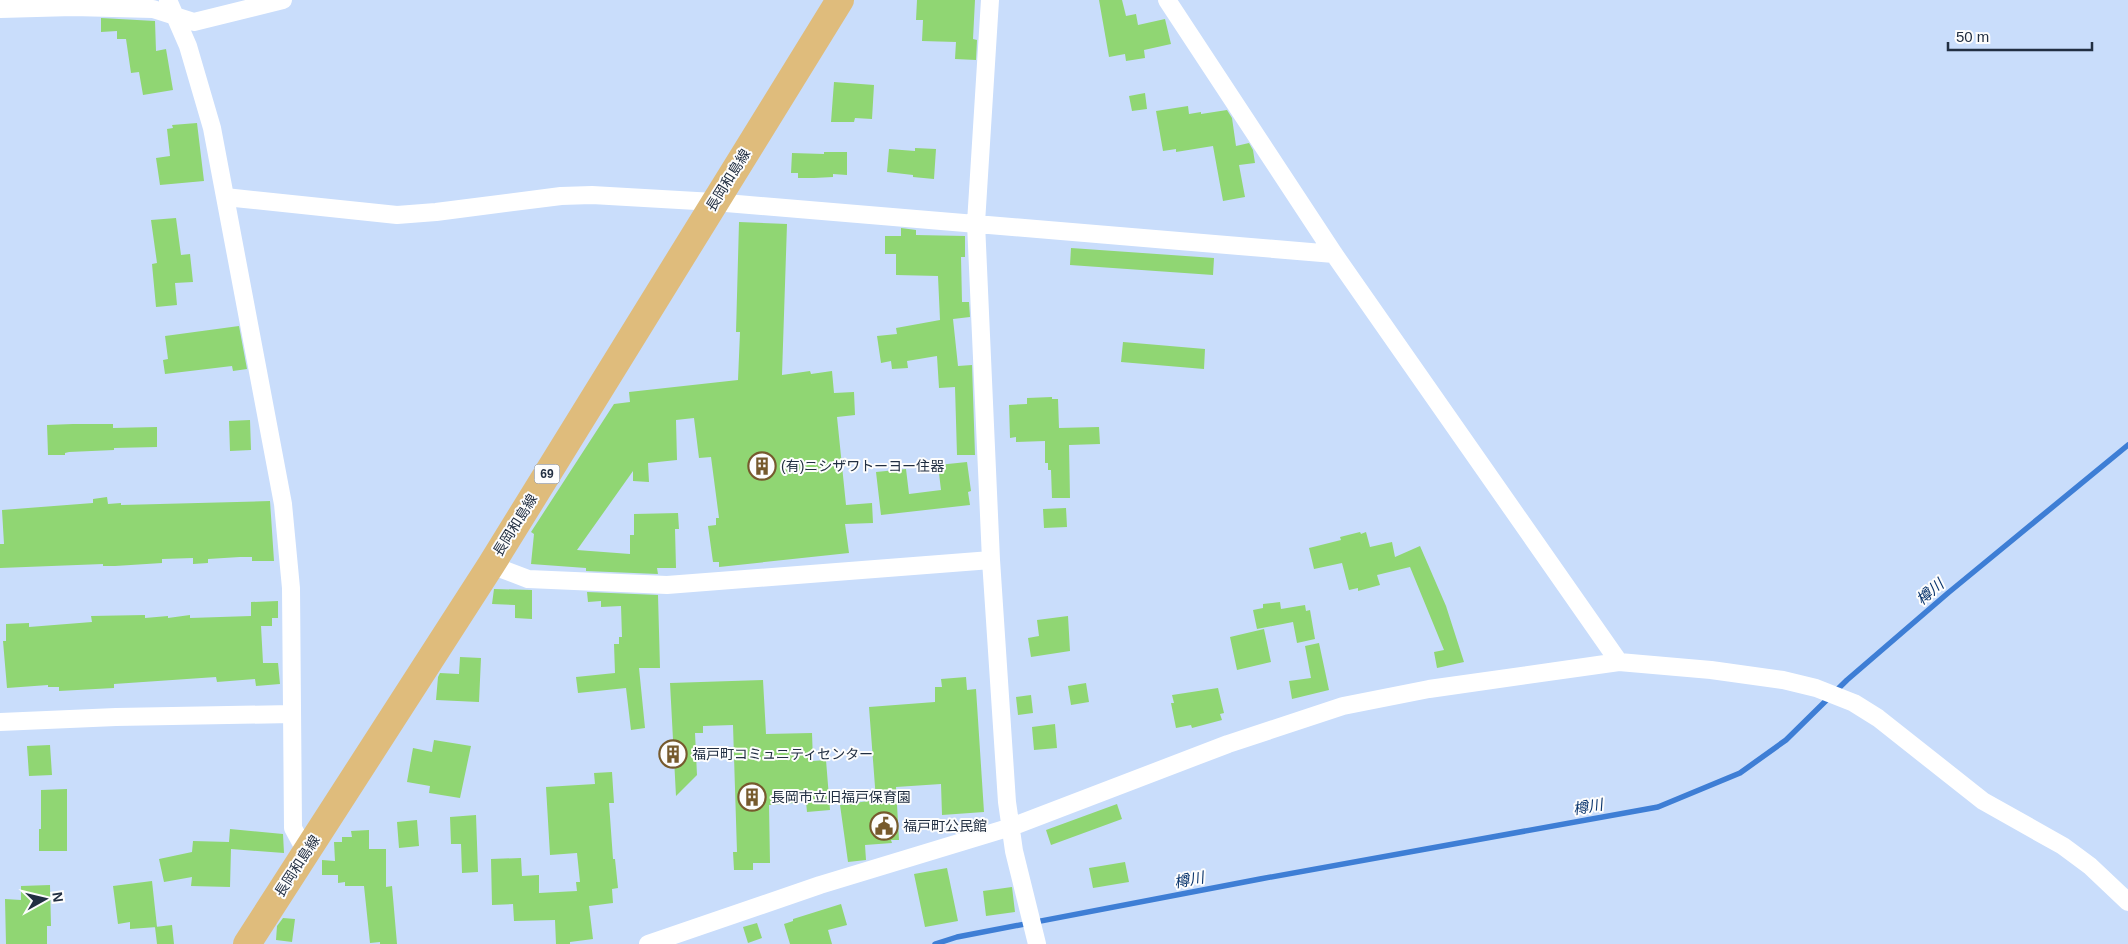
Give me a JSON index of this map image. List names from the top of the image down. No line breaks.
{"streets":{"main road":["長岡和島線","69"]},"water":["樽川"],"places":{"building":["(有)ニシザワトーヨー住器","福戸町コミュニティセンター","長岡市立旧福戸保育園"],"public building":["福戸町公民館"]},"scale_bar":"50 m","north":"right"}
